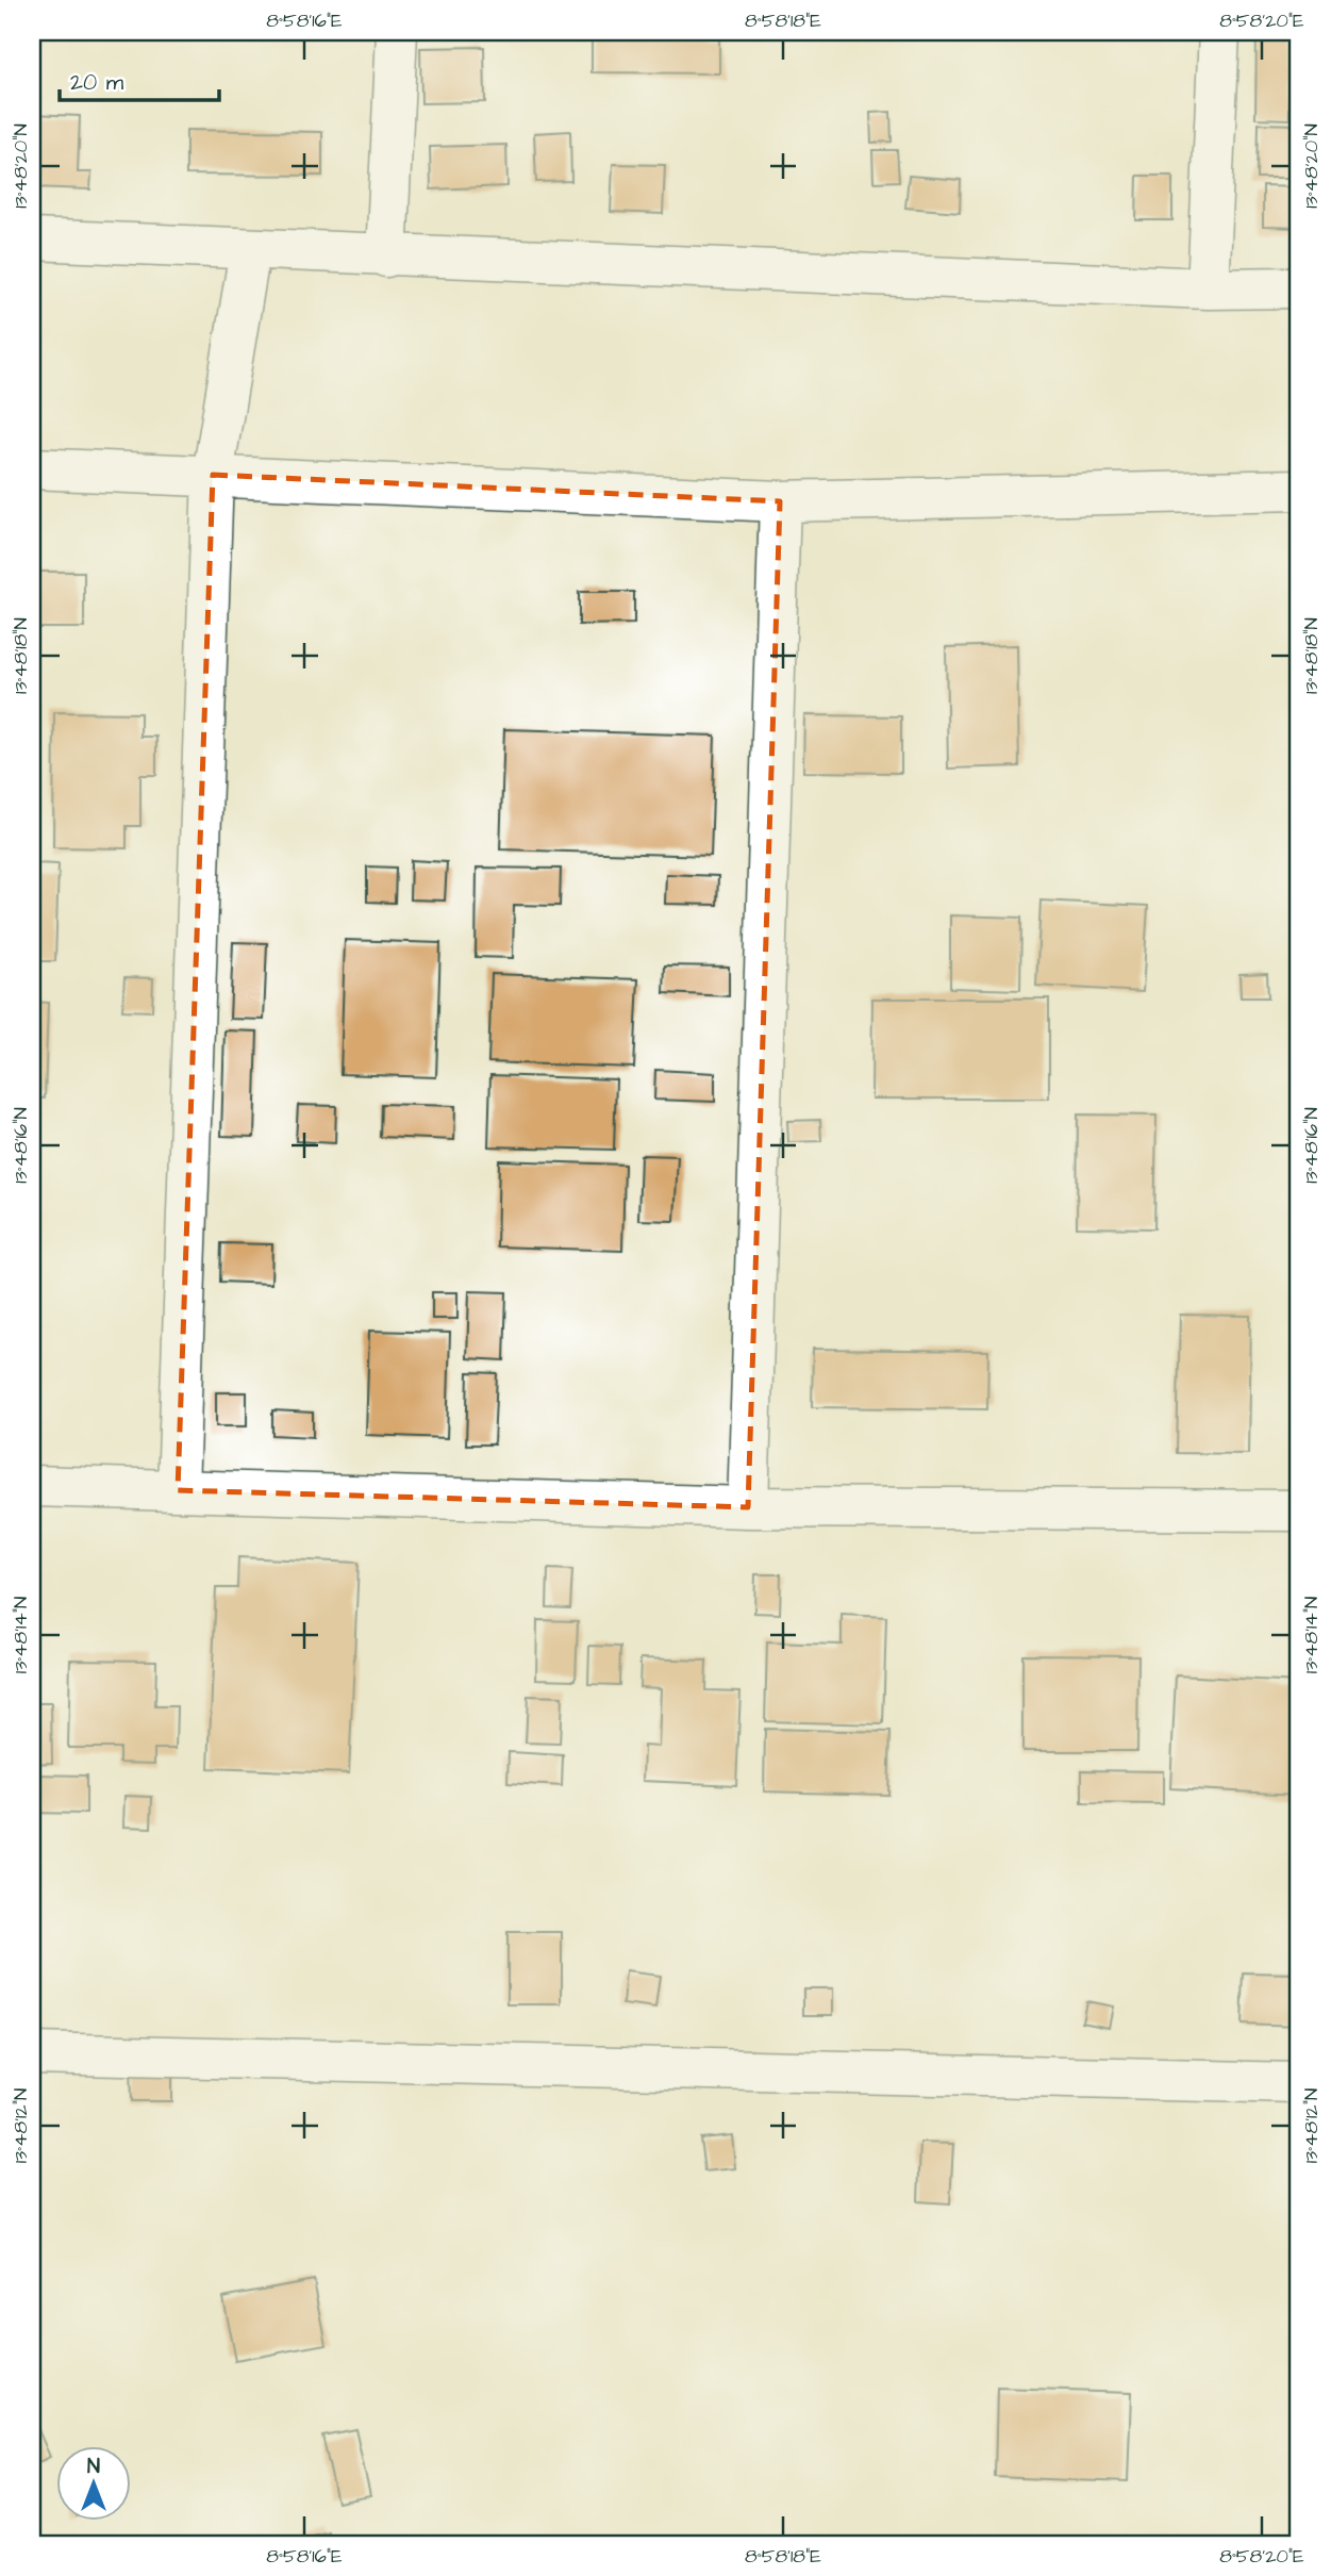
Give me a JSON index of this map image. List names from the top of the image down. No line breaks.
{"scale_bar":"20 m","north":"top","coordinates":["8°58'16\"E","8°58'18\"E","8°58'20\"E","13°48'20\"N","13°48'18\"N","13°48'16\"N","13°48'14\"N","13°48'12\"N"]}
